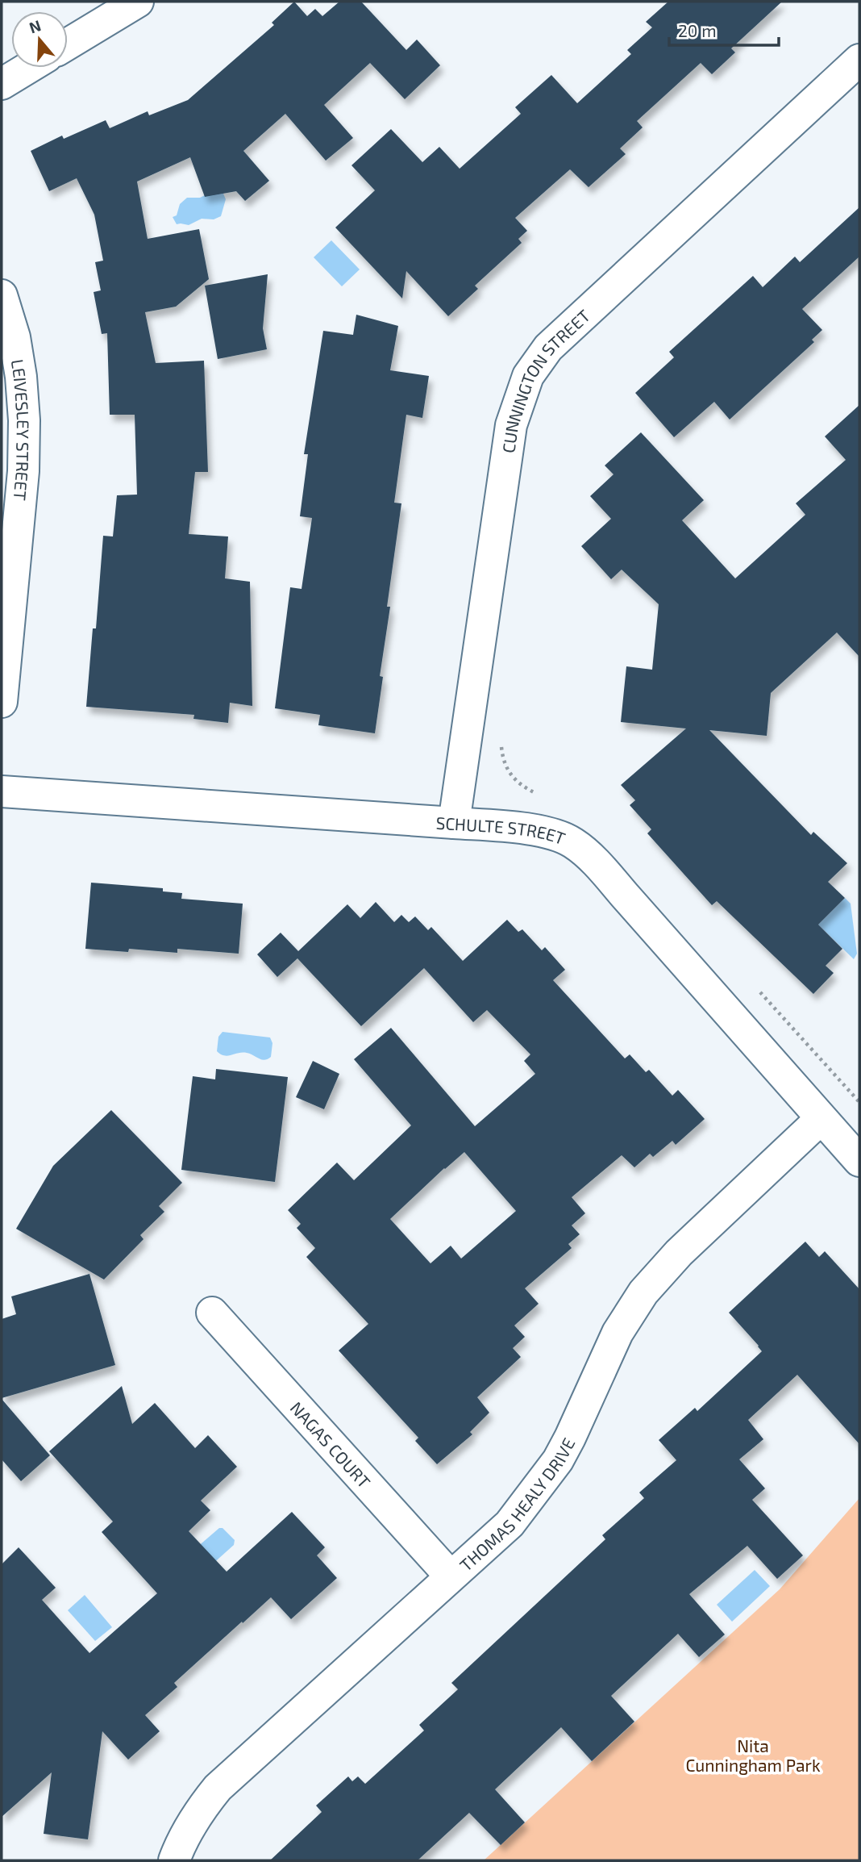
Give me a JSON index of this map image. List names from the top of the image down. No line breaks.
{"streets":{"street":["CUNNINGTON STREET","LEIVESLEY STREET","SCHULTE STREET","NAGAS COURT","THOMAS HEALY DRIVE"]},"crossings":[["CUNNINGTON STREET","SCHULTE STREET"],["SCHULTE STREET","THOMAS HEALY DRIVE"],["NAGAS COURT","THOMAS HEALY DRIVE"]],"parks":["Nita Cunningham Park"],"scale_bar":"20 m","north":"top"}
